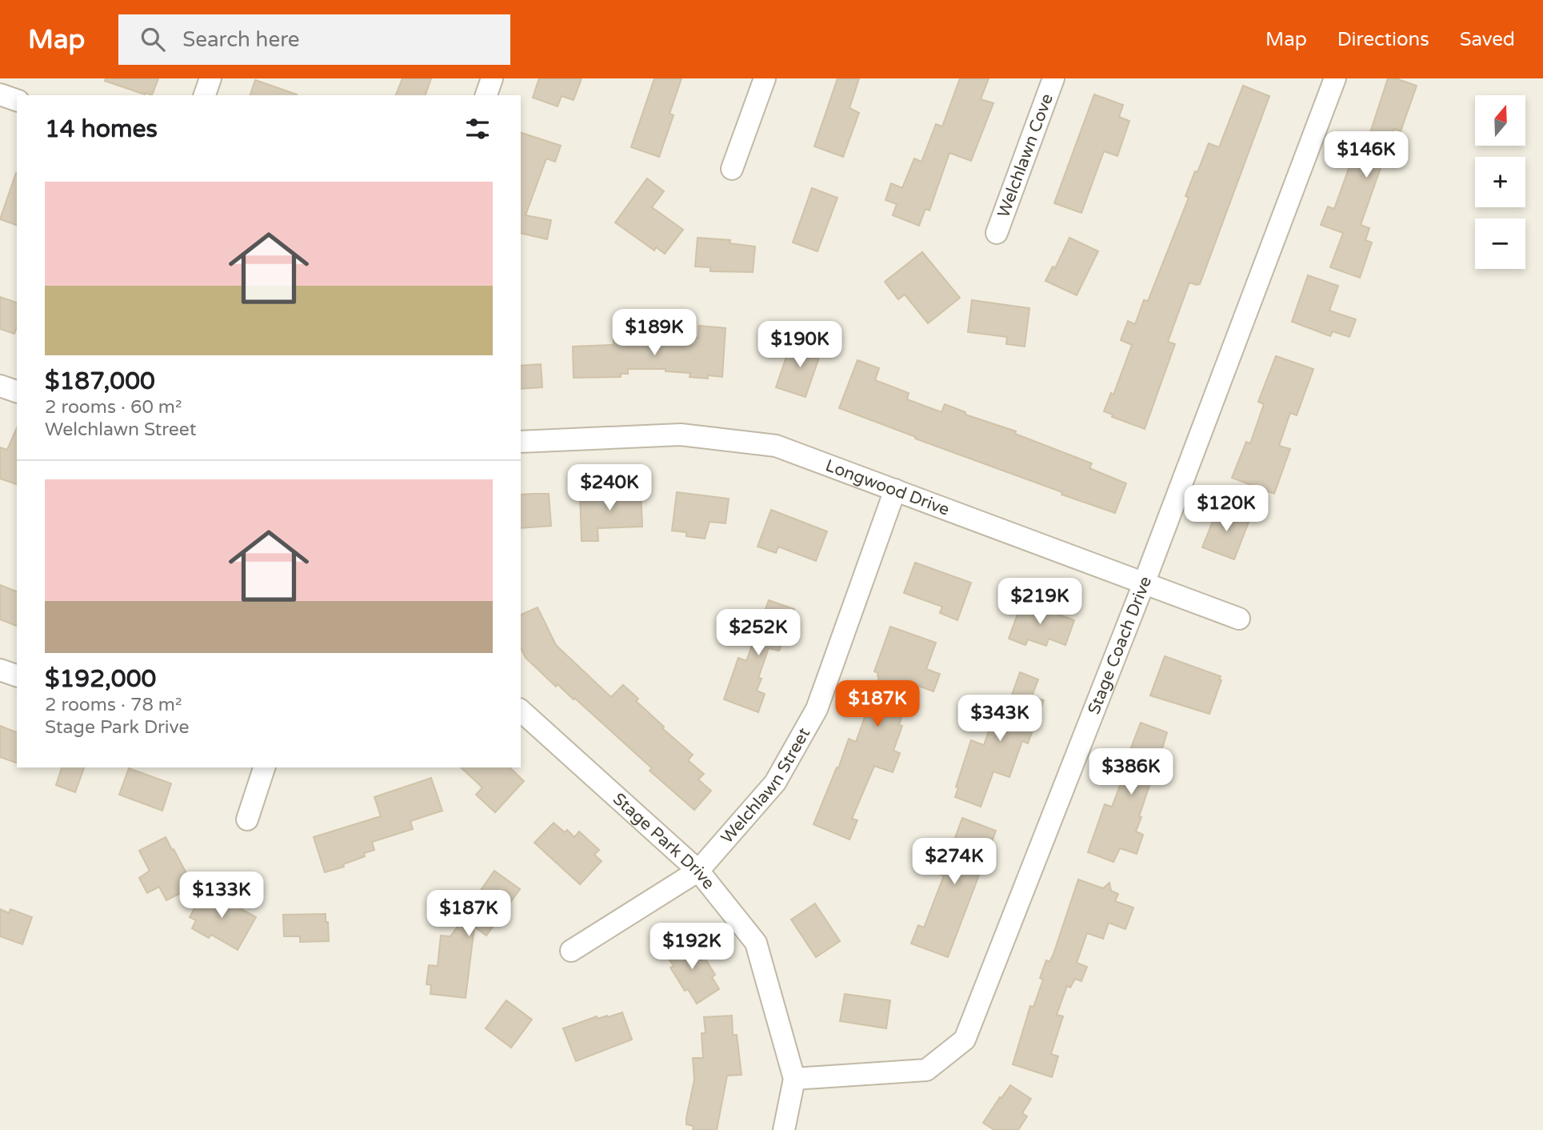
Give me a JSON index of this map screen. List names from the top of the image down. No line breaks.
{"streets":{"street":["Welchlawn Cove","Longwood Drive","Stage Coach Drive","Welchlawn Street","Stage Park Drive"]},"crossings":[["Longwood Drive","Stage Coach Drive"],["Longwood Drive","Welchlawn Street"],["Stage Coach Drive","Stage Park Drive"],["Welchlawn Street","Stage Park Drive"]],"north":"top","page":{"header":"Map","search":"Search here","nav":["Map","Directions","Saved"],"map_buttons":["+","−"],"heading":"14 homes","price":["$146K","$189K","$190K","$240K","$120K","$219K","$252K","$187K","$343K","$386K","$274K","$133K","$187K","$192K"],"list":[{"name":"$187,000","note":"2 rooms · 60 m² · Welchlawn Street"},{"name":"$192,000","note":"2 rooms · 78 m² · Stage Park Drive"}]}}
